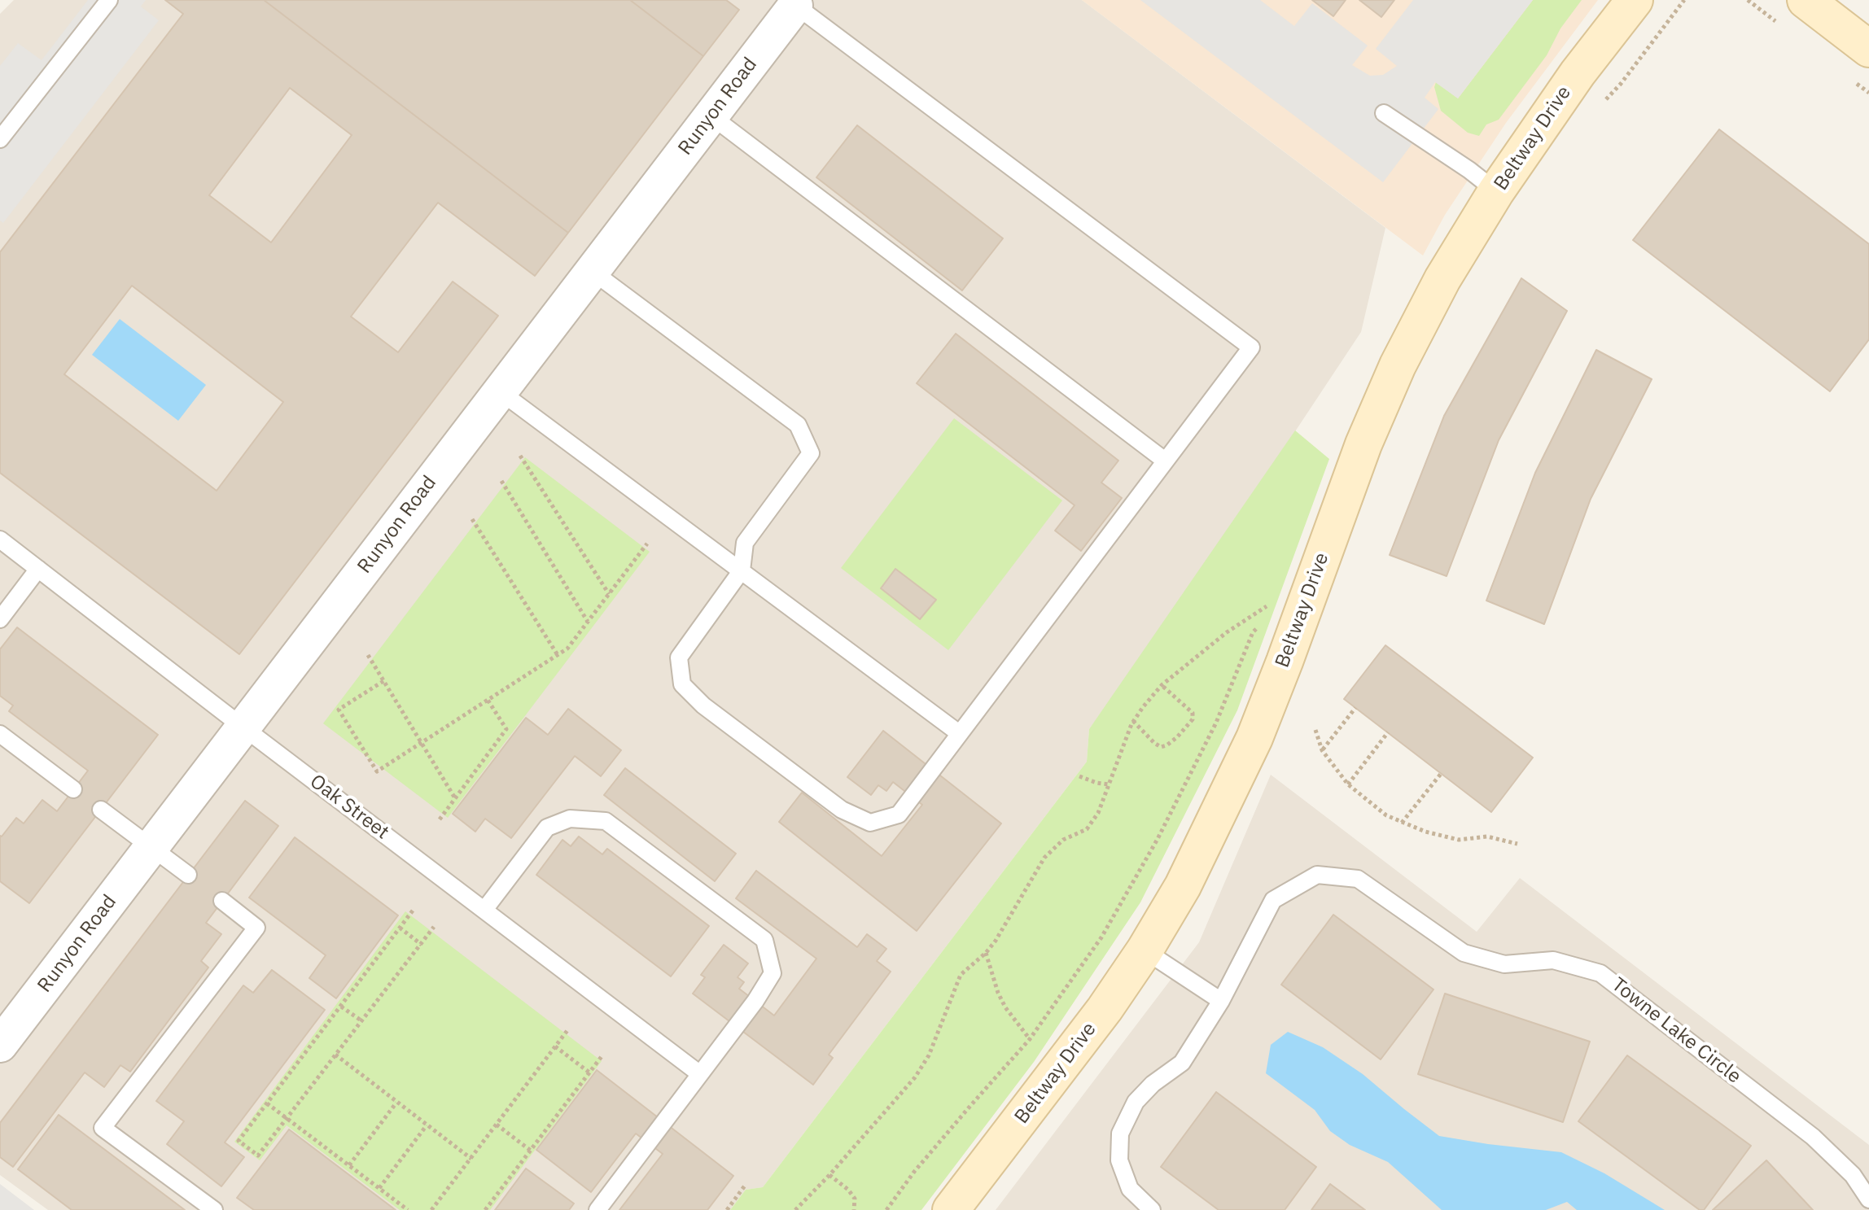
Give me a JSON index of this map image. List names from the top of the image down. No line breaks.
{"streets":{"street":["Runyon Road","Beltway Drive"],"lane":["Oak Street","Towne Lake Circle"]},"crossings":[["Runyon Road","Oak Street"]]}
